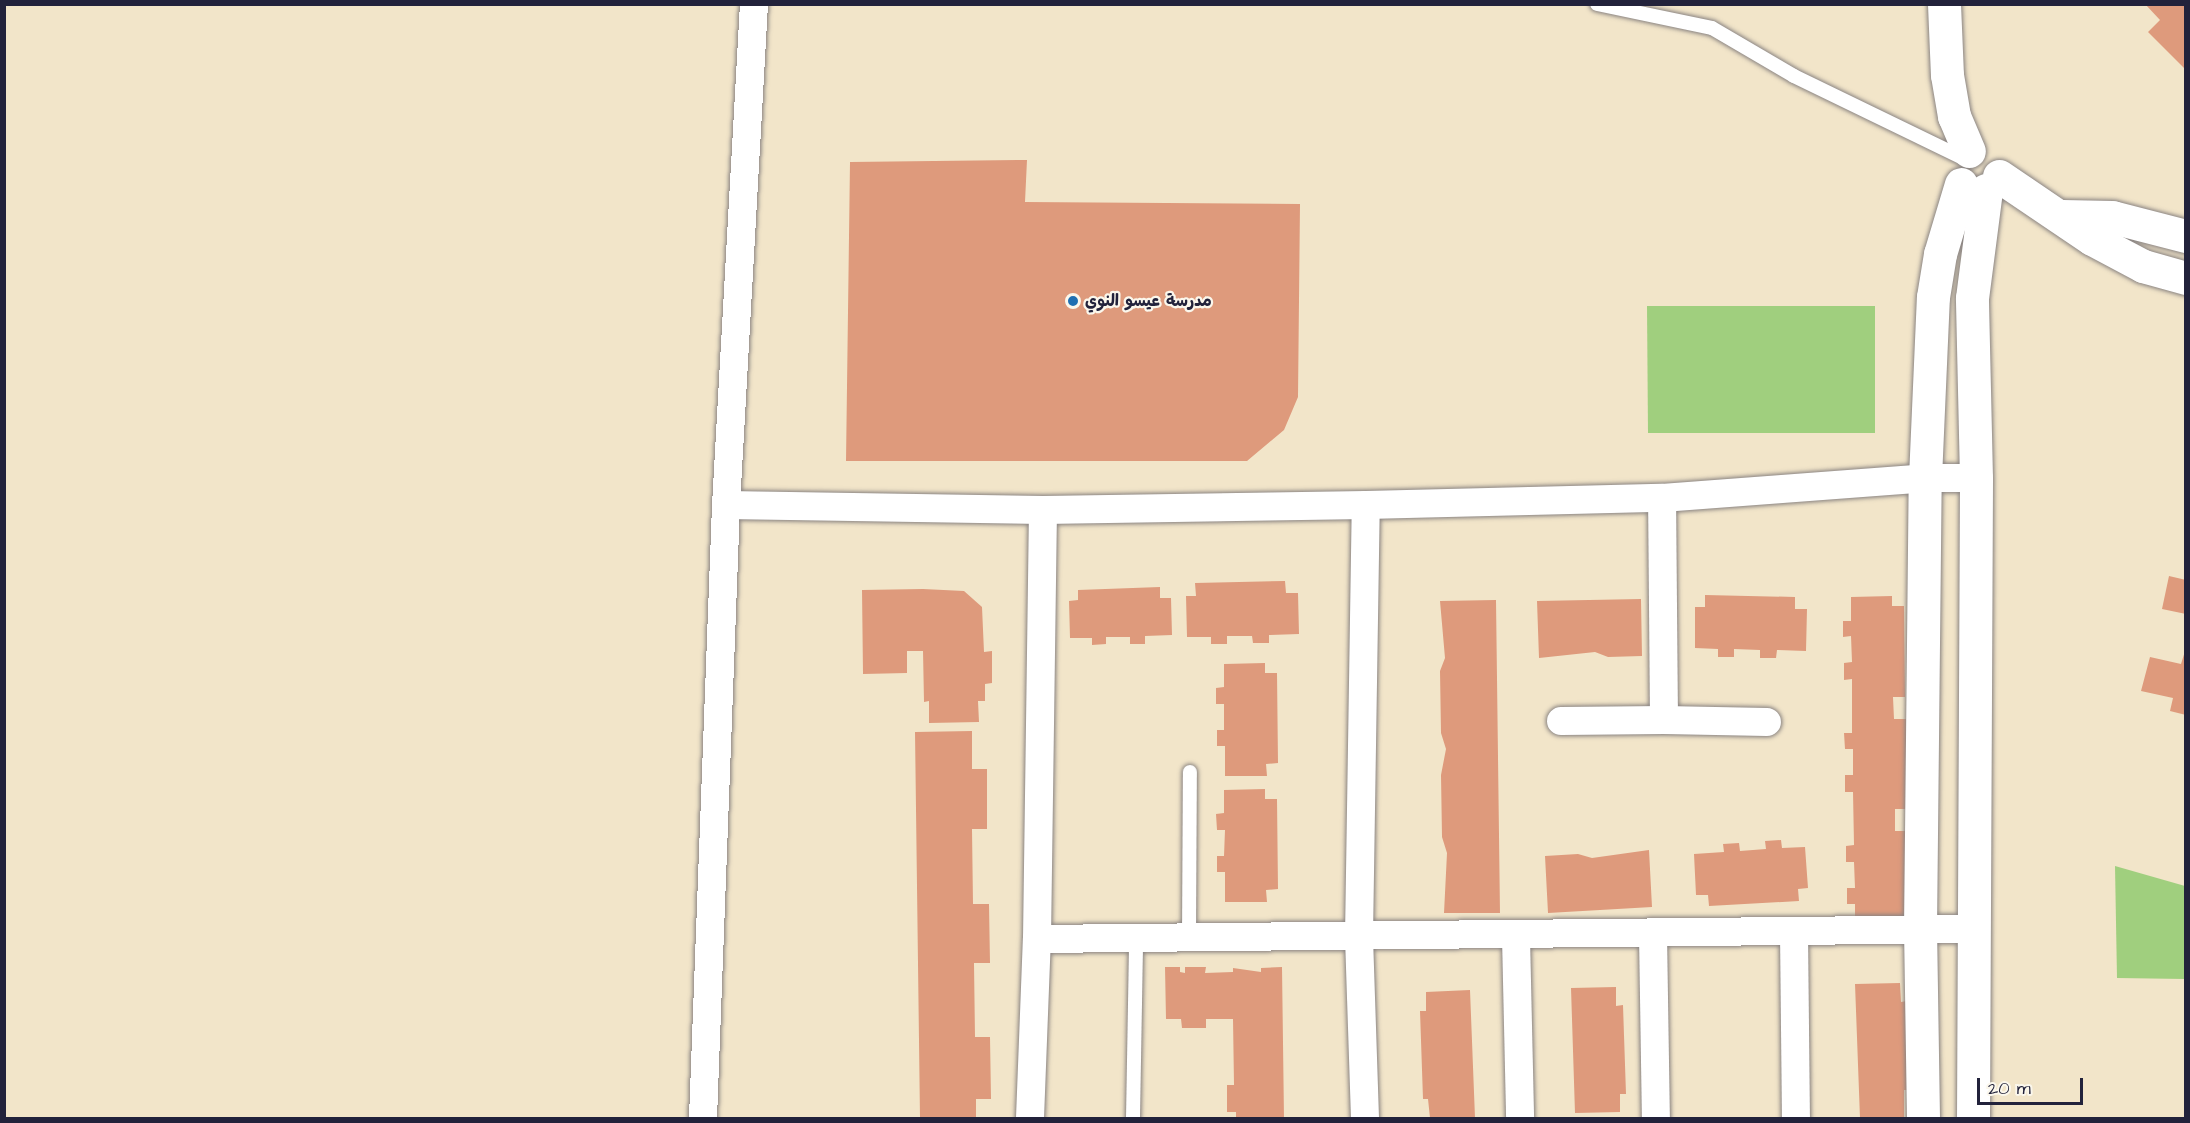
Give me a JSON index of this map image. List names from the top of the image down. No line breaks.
{"places":["مدرسة عيسو النوي"],"scale_bar":"20 m"}
